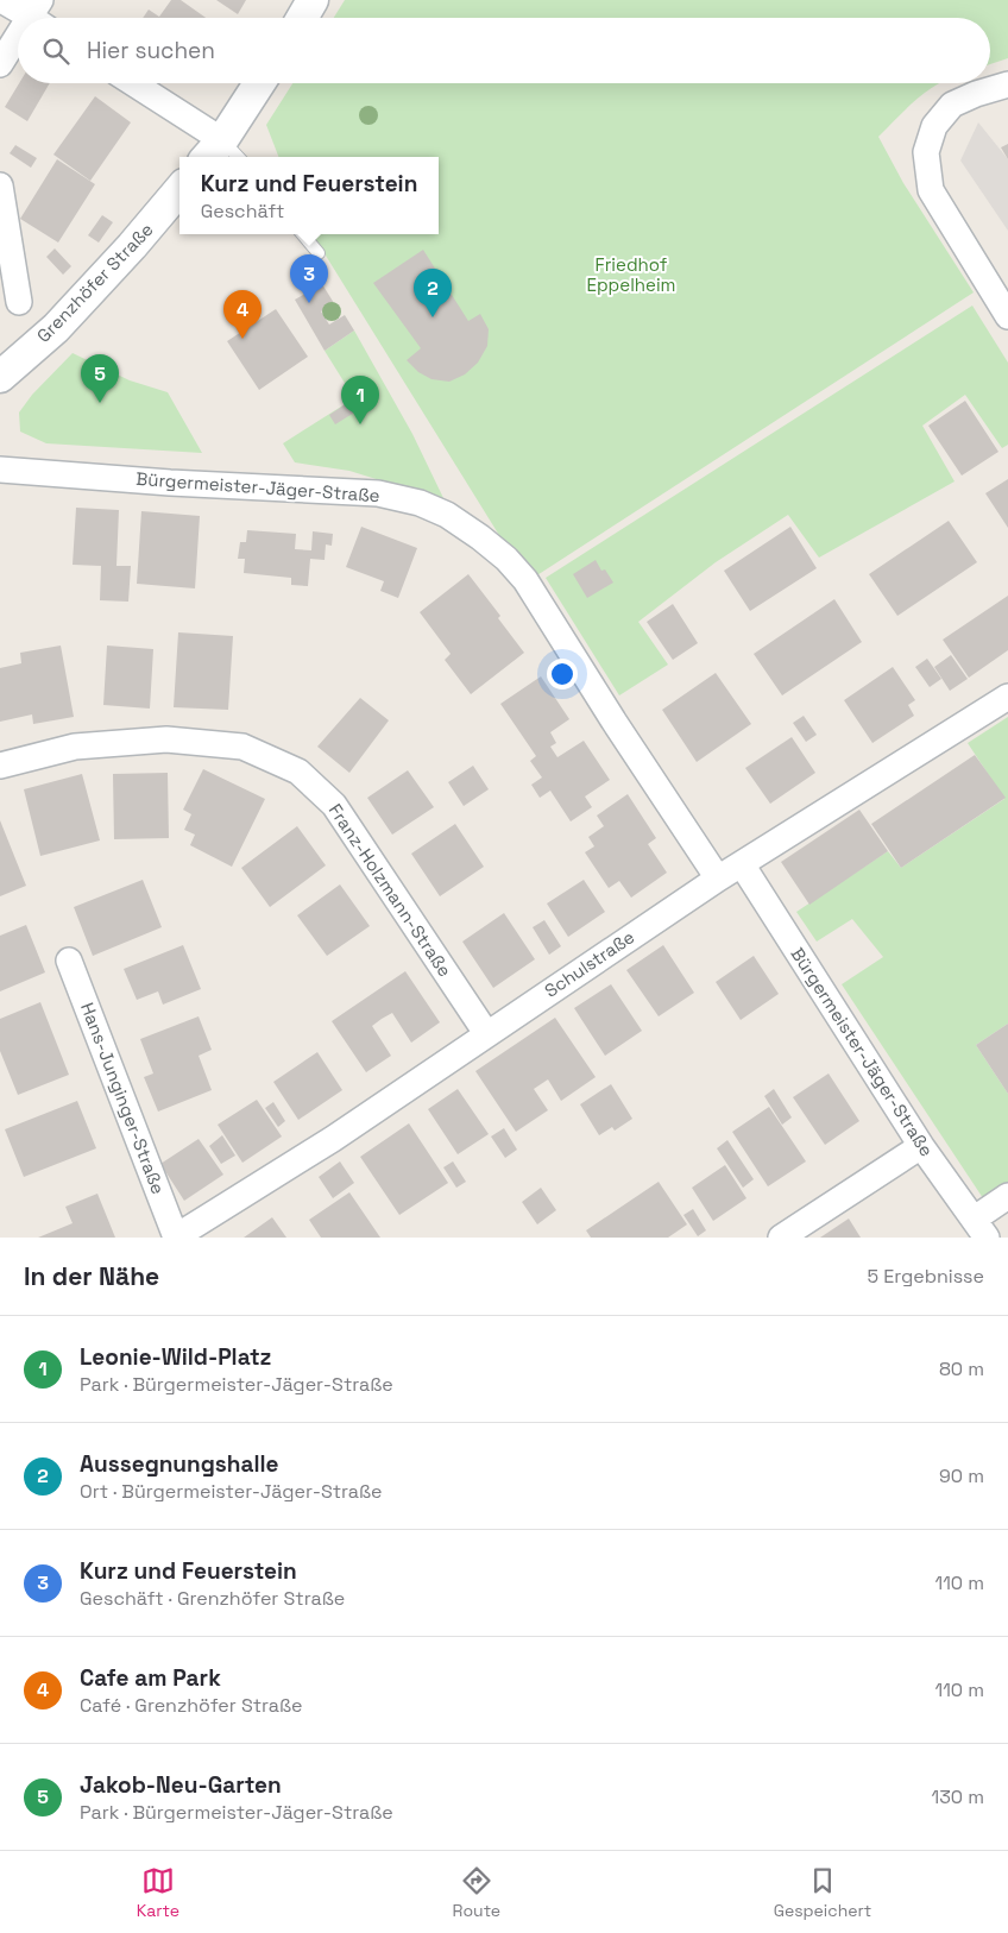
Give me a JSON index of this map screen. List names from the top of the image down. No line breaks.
{"streets":{"street":["Grenzhöfer Straße","Bürgermeister-Jäger-Straße","Franz-Holzmann-Straße","Schulstraße","Hans-Junginger-Straße"]},"crossings":[["Bürgermeister-Jäger-Straße","Schulstraße"],["Franz-Holzmann-Straße","Schulstraße"],["Schulstraße","Hans-Junginger-Straße"]],"parks":["Friedhof Eppelheim"],"page":{"search":"Hier suchen","popup":["Kurz und Feuerstein","Geschäft"],"pins":["3","2","4","5","1"],"heading":["In der Nähe","5 Ergebnisse"],"list":[{"mark":"1","name":"Leonie-Wild-Platz","note":"Park · Bürgermeister-Jäger-Straße","value":"80 m"},{"mark":"2","name":"Aussegnungshalle","note":"Ort · Bürgermeister-Jäger-Straße","value":"90 m"},{"mark":"3","name":"Kurz und Feuerstein","note":"Geschäft · Grenzhöfer Straße","value":"110 m"},{"mark":"4","name":"Cafe am Park","note":"Café · Grenzhöfer Straße","value":"110 m"},{"mark":"5","name":"Jakob-Neu-Garten","note":"Park · Bürgermeister-Jäger-Straße","value":"130 m"}],"nav":["Karte","Route","Gespeichert"]}}
